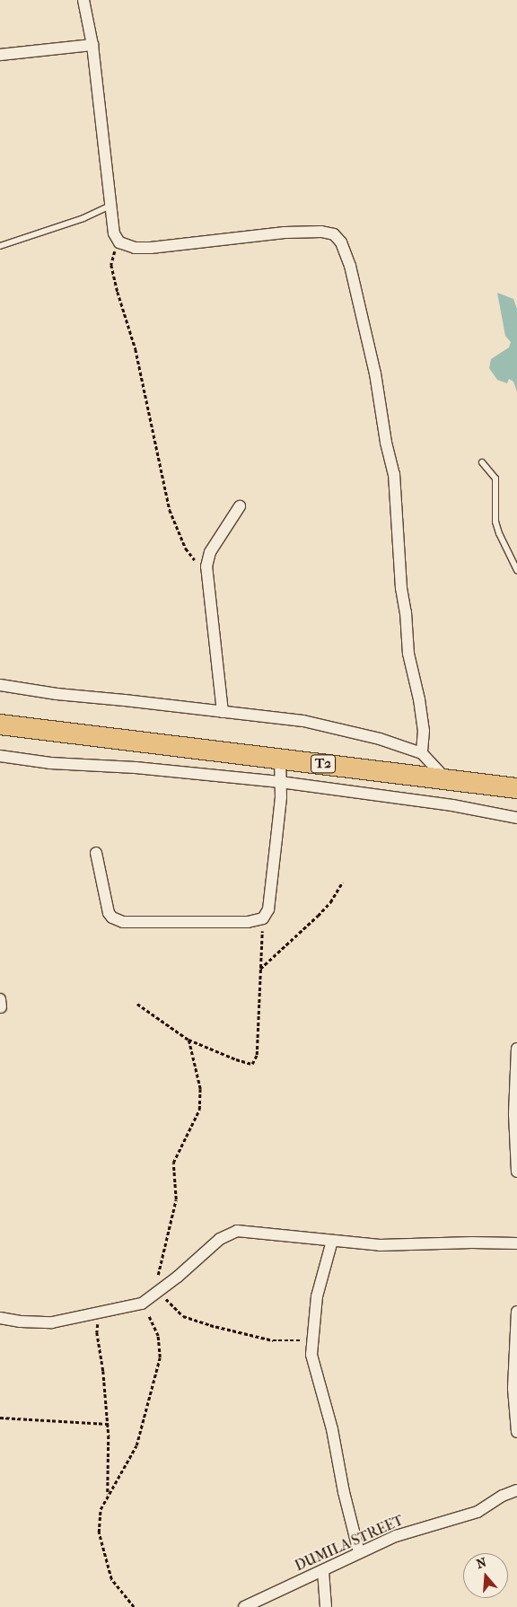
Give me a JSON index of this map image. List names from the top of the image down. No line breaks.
{"streets":{"highway":["T2"],"street":["DUMILA STREET"]},"north":"top"}
